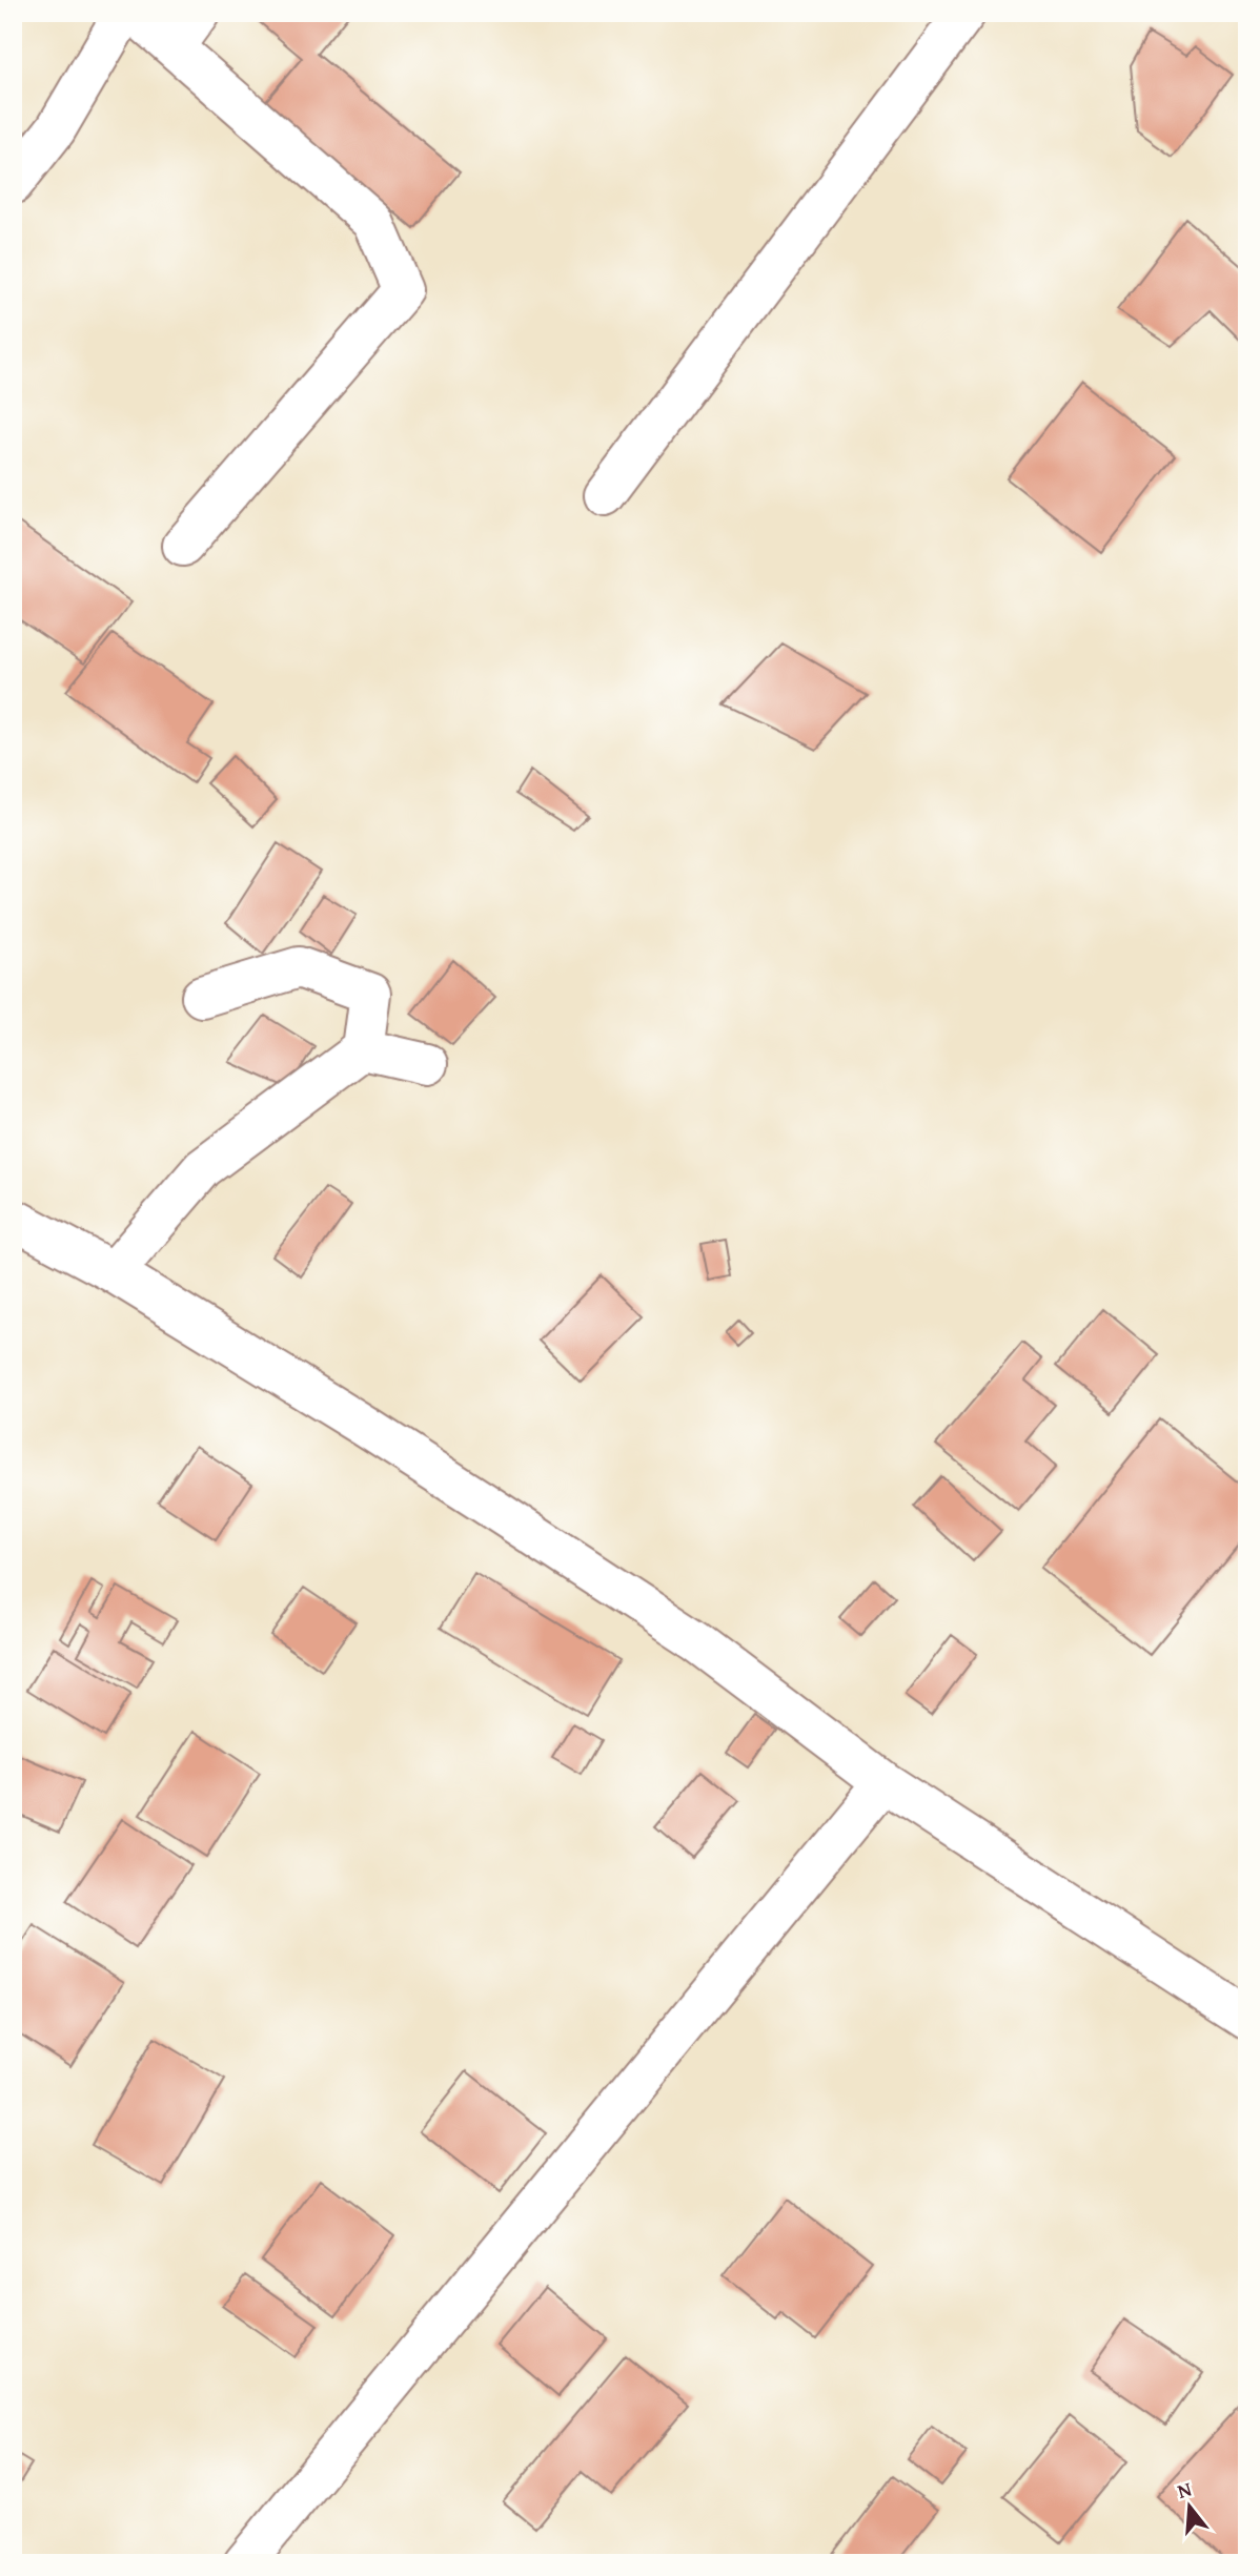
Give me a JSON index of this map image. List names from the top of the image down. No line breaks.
{"north":"top"}
